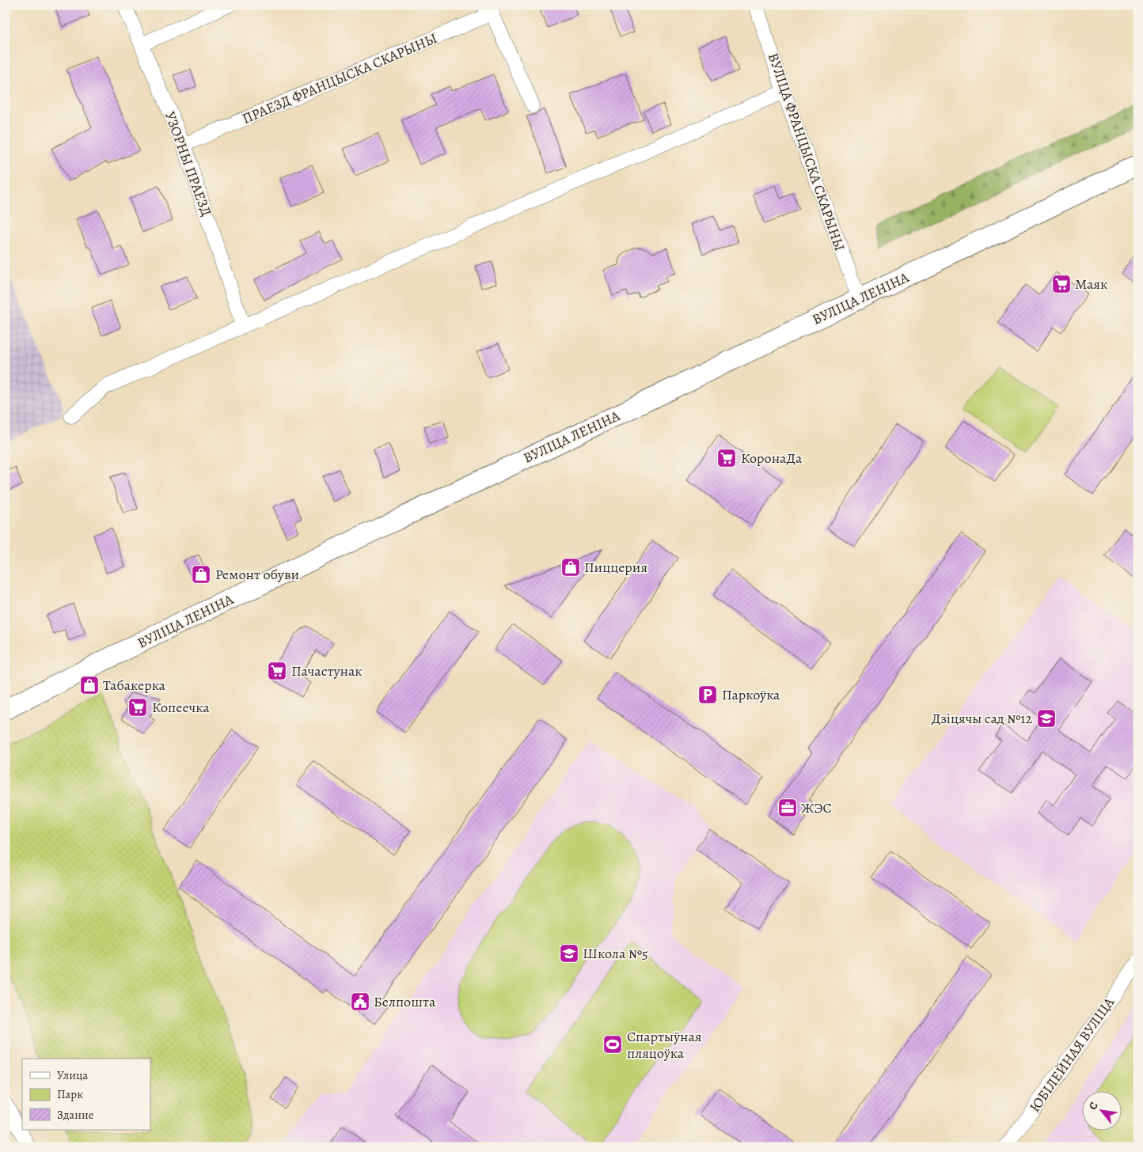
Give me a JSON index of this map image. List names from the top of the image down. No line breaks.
{"streets":{"main road":["ВУЛІЦА ЛЕНІНА"],"street":["ПРАЕЗД ФРАНЦЫСКА СКАРЫНЫ","ВУЛІЦА ФРАНЦЫСКА СКАРЫНЫ","УЗОРНЫ ПРАЕЗД","ЮБІЛЕЙНАЯ ВУЛІЦА"]},"crossings":[["ПРАЕЗД ФРАНЦЫСКА СКАРЫНЫ","УЗОРНЫ ПРАЕЗД"],["ВУЛІЦА ФРАНЦЫСКА СКАРЫНЫ","ВУЛІЦА ЛЕНІНА"]],"places":{"supermarket":["Маяк","КоронаДа","Пачастунак","Копеечка"],"shop":["Пиццерия","Ремонт обуви","Табакерка"],"parking":["Паркоўка"],"school or university":["Дзіцячы сад №12","Школа №5"],"office":["ЖЭС"],"public building":["Белпошта"],"sports":["Спартыўная пляцоўка"]},"legend":["Улица","Парк","Здание"],"north":"top left"}
